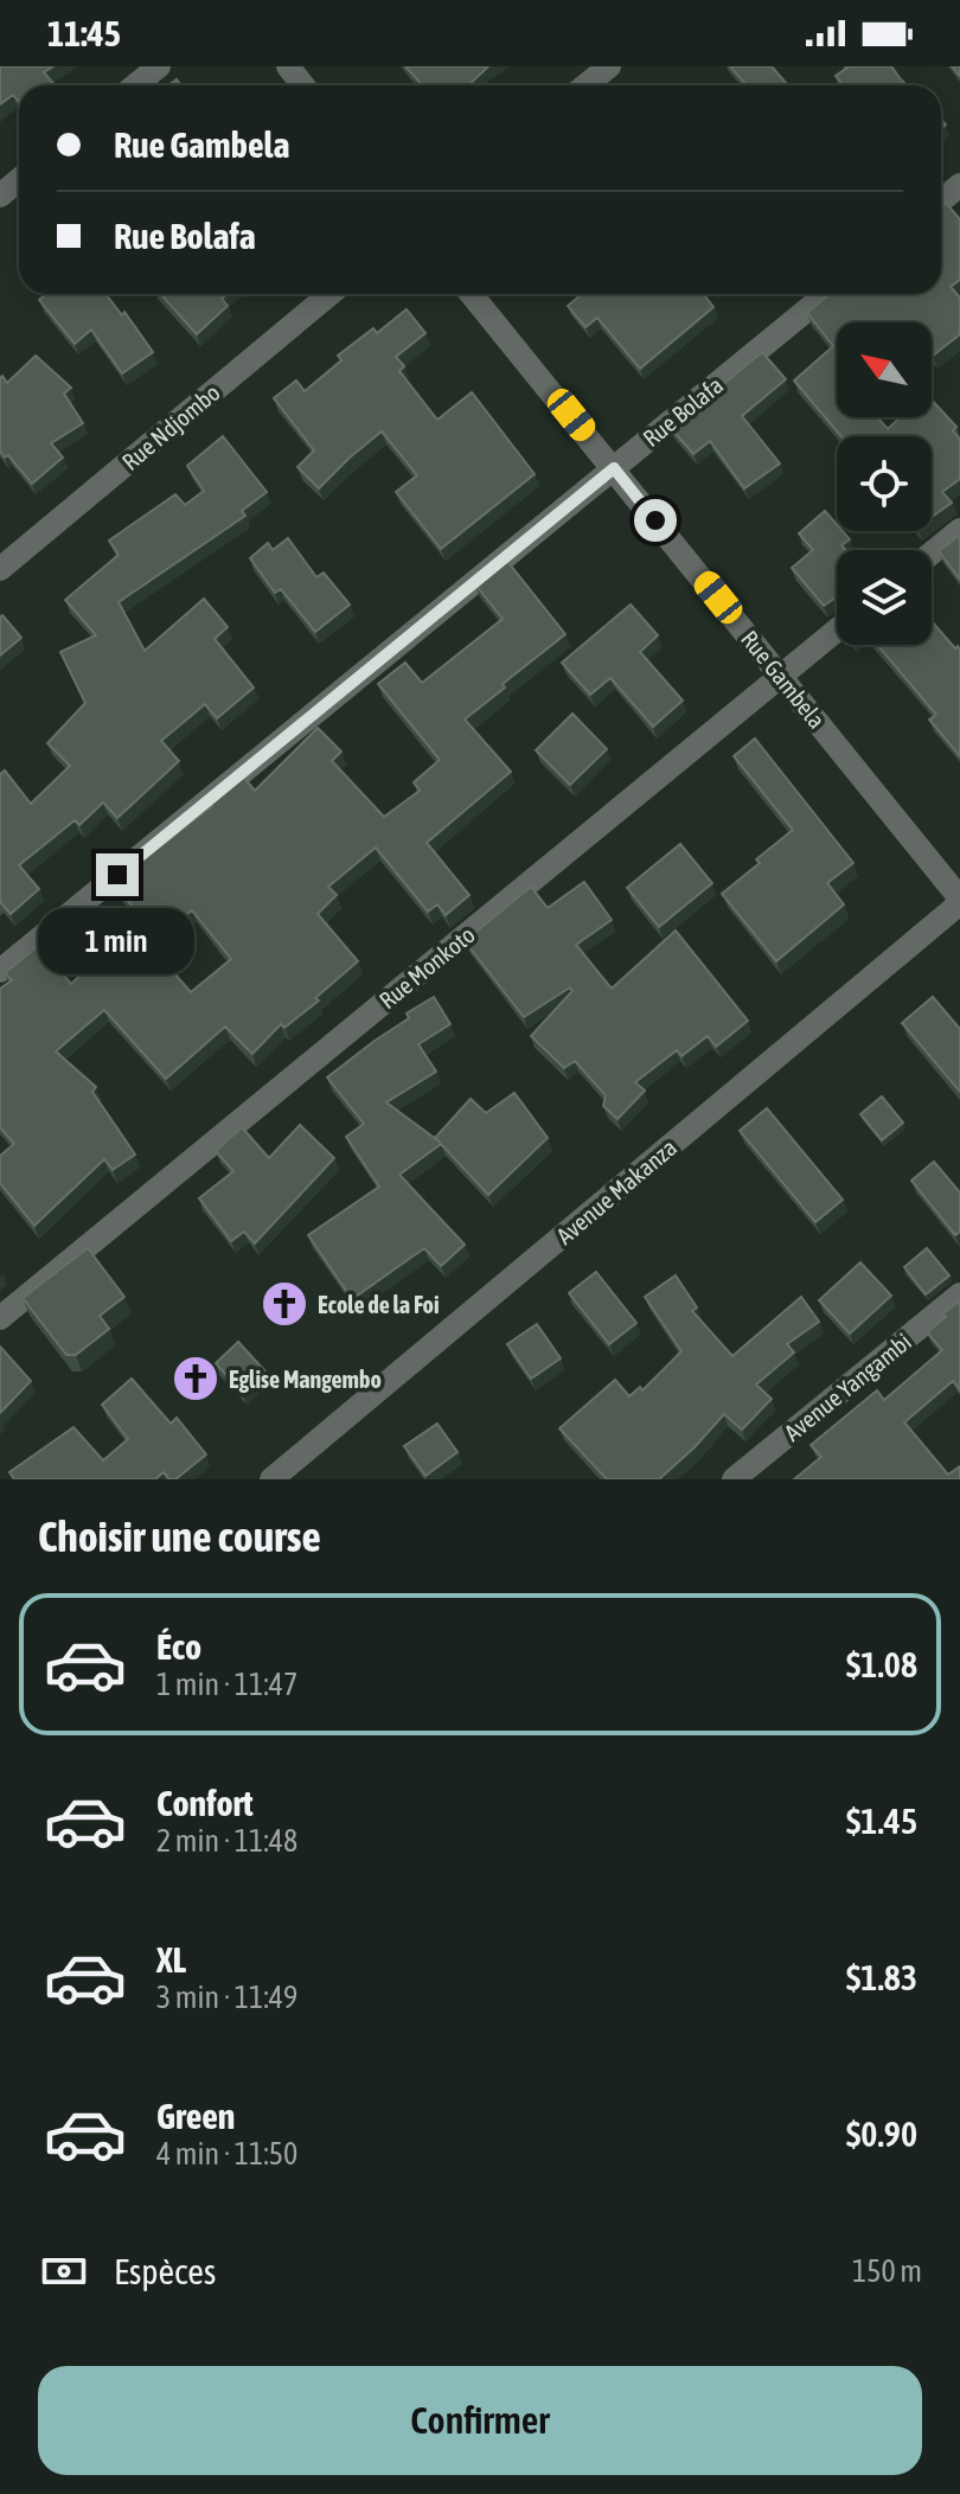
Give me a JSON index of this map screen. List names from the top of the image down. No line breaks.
{"streets":{"street":["Rue Bolafa","Rue Ndjombo","Rue Gambela","Rue Monkoto","Avenue Makanza","Avenue Yangambi"]},"crossings":[["Rue Bolafa","Rue Gambela"],["Rue Gambela","Rue Monkoto"],["Rue Gambela","Avenue Makanza"]],"places":{"church":["Ecole de la Foi","Eglise Mangembo"]},"north":"top left","page":{"status":"11:45","banner":["Rue Gambela","Rue Bolafa"],"bubble":"1 min","heading":"Choisir une course","list":[{"name":"Éco","note":"1 min · 11:47","value":"$1.08"},{"name":"Confort","note":"2 min · 11:48","value":"$1.45"},{"name":"XL","note":"3 min · 11:49","value":"$1.83"},{"name":"Green","note":"4 min · 11:50","value":"$0.90"}],"pay":["Espèces","150 m"],"buttons":"Confirmer"}}
